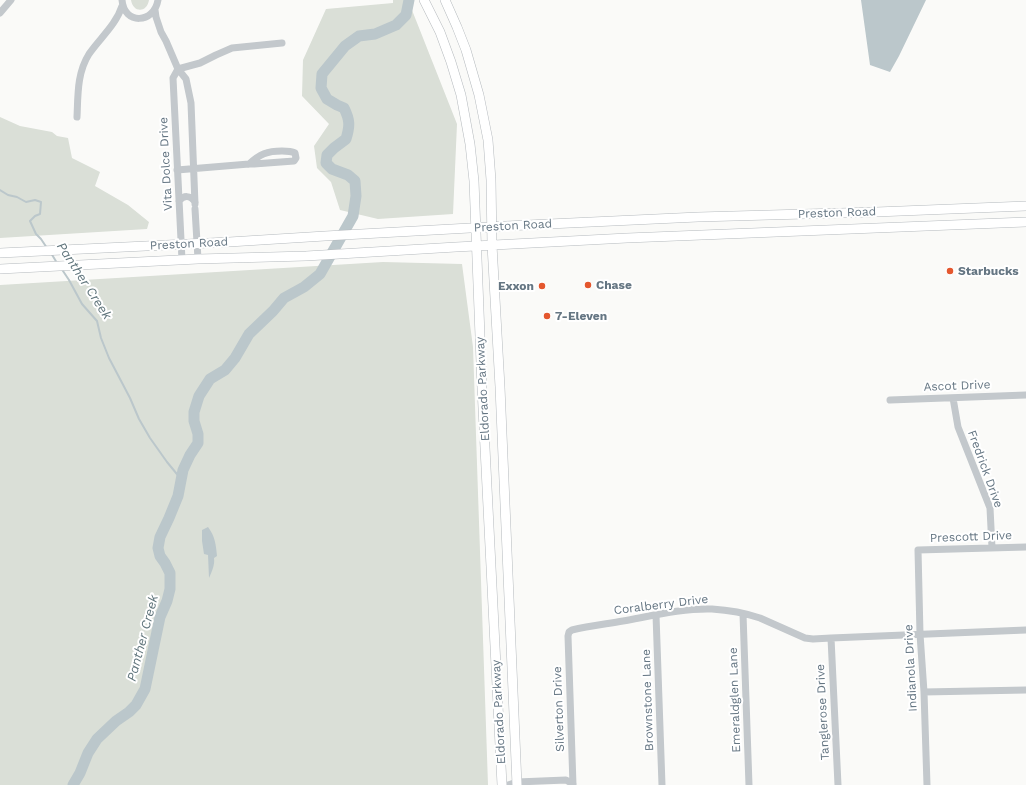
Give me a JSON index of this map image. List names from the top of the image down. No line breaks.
{"streets":{"main road":["Preston Road","Eldorado Parkway"],"street":["Vita Dolce Drive","Ascot Drive","Fredrick Drive","Prescott Drive","Coralberry Drive","Indianola Drive","Brownstone Lane","Emeraldglen Lane","Silverton Drive","Tanglerose Drive"]},"crossings":[["Vita Dolce Drive","Preston Road"],["Preston Road","Eldorado Parkway"],["Ascot Drive","Fredrick Drive"],["Fredrick Drive","Prescott Drive"],["Prescott Drive","Indianola Drive"],["Coralberry Drive","Indianola Drive"],["Coralberry Drive","Brownstone Lane"],["Coralberry Drive","Emeraldglen Lane"],["Coralberry Drive","Silverton Drive"],["Coralberry Drive","Tanglerose Drive"]],"water":["Panther Creek"],"places":["Starbucks","Chase","Exxon","7-Eleven"]}
